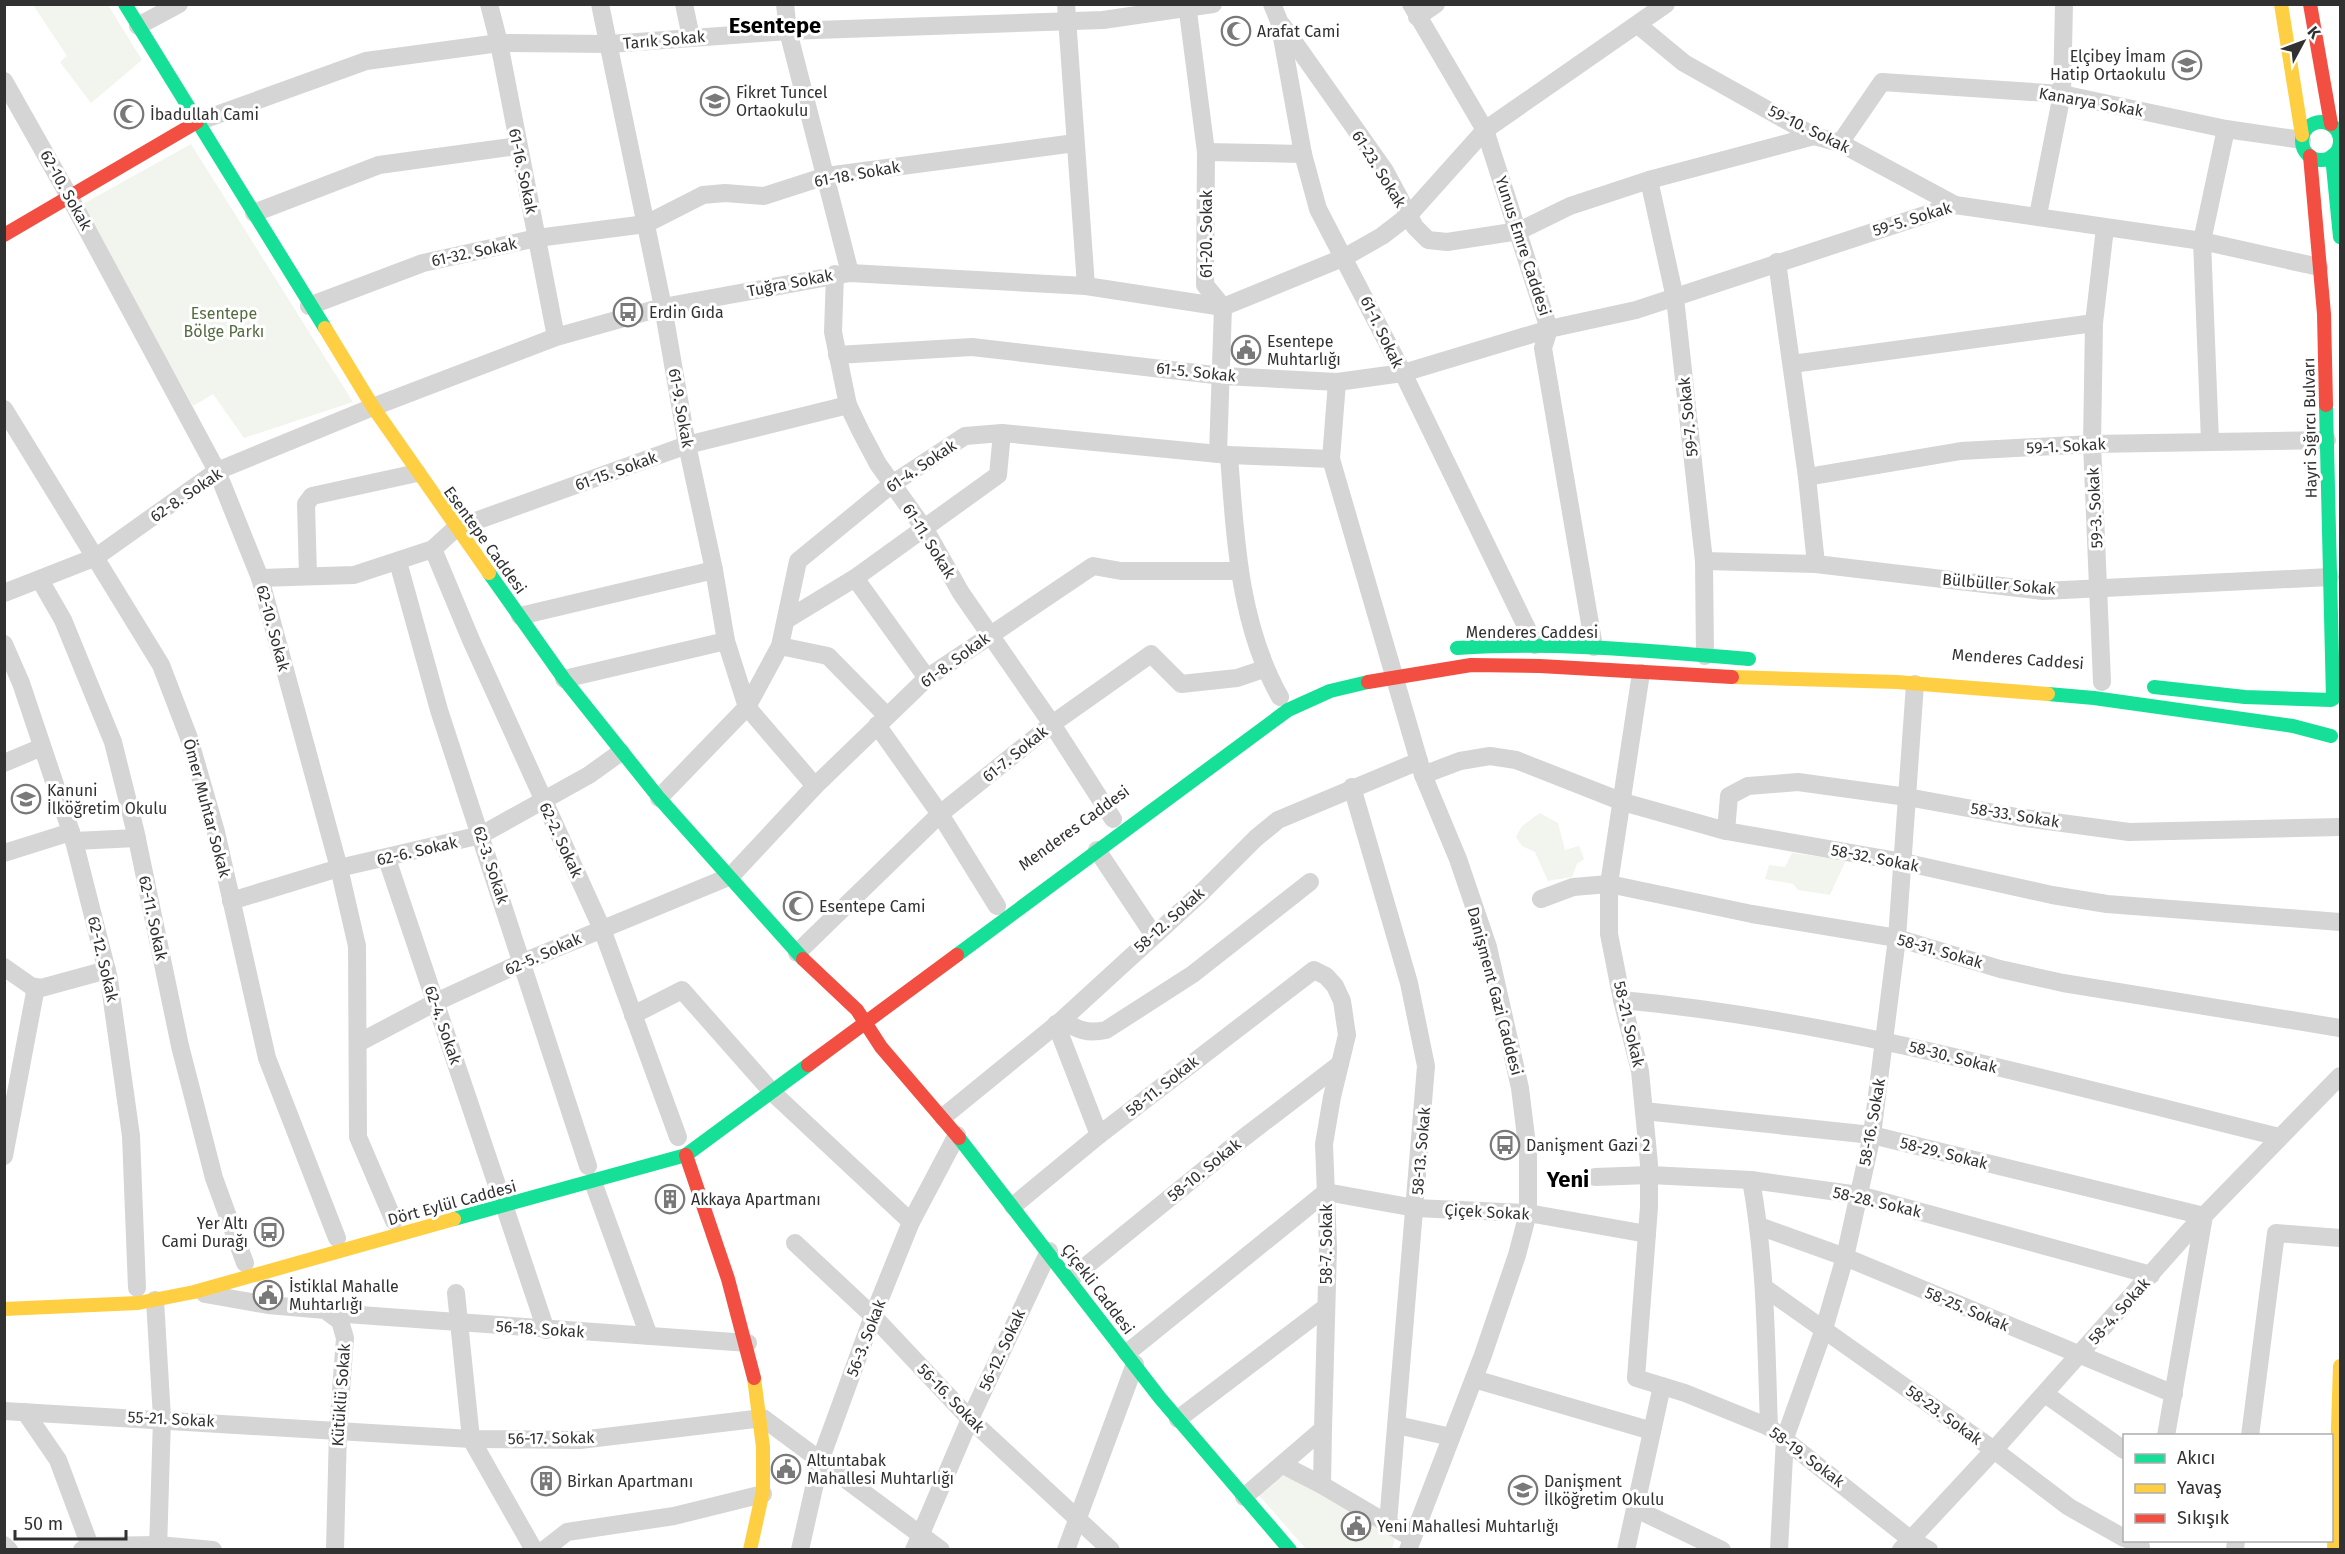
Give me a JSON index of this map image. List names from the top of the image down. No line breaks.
{"streets":{"main road":["Hayri Sığırcı Bulvarı","Esentepe Caddesi","Menderes Caddesi","Dört Eylül Caddesi","Çiçekli Caddesi"],"street":["Tarık Sokak","Kanarya Sokak","59-10. Sokak","61-23. Sokak","61-16. Sokak","61-18. Sokak","62-10. Sokak","59-5. Sokak","61-20. Sokak","Yunus Emre Caddesi","61-32. Sokak","Tuğra Sokak","61-1. Sokak","61-5. Sokak","61-9. Sokak","59-7. Sokak","59-1. Sokak","61-4. Sokak","61-15. Sokak","62-8. Sokak","59-3. Sokak","61-11. Sokak","Bülbüller Sokak","61-8. Sokak","61-7. Sokak","Ömer Muhtar Sokak","58-33. Sokak","62-2. Sokak","62-6. Sokak","58-32. Sokak","62-3. Sokak","62-11. Sokak","58-12. Sokak","58-31. Sokak","62-5. Sokak","62-12. Sokak","Danişment Gazi Caddesi","58-21. Sokak","62-4. Sokak","58-30. Sokak","58-11. Sokak","58-16. Sokak","58-13. Sokak","58-29. Sokak","58-10. Sokak","58-28. Sokak","Çiçek Sokak","58-7. Sokak","58-25. Sokak","58-4. Sokak","56-18. Sokak","56-3. Sokak","56-12. Sokak","Kütüklü Sokak","56-16. Sokak","58-23. Sokak","55-21. Sokak","56-17. Sokak","58-19. Sokak"]},"crossings":[["Tarık Sokak","61-16. Sokak"],["Tarık Sokak","61-20. Sokak"],["Tarık Sokak","61-9. Sokak"],["Tarık Sokak","Esentepe Caddesi"],["Tarık Sokak","61-11. Sokak"],["Kanarya Sokak","59-10. Sokak"],["Kanarya Sokak","Hayri Sığırcı Bulvarı"],["59-10. Sokak","59-5. Sokak"],["61-23. Sokak","Yunus Emre Caddesi"],["61-23. Sokak","61-1. Sokak"],["61-16. Sokak","61-32. Sokak"],["61-16. Sokak","Tuğra Sokak"],["61-18. Sokak","61-32. Sokak"],["61-18. Sokak","61-9. Sokak"],["61-18. Sokak","61-11. Sokak"],["62-10. Sokak","62-8. Sokak"],["62-10. Sokak","62-6. Sokak"],["62-10. Sokak","62-5. Sokak"],["62-10. Sokak","Dört Eylül Caddesi"],["59-5. Sokak","Yunus Emre Caddesi"],["59-5. Sokak","61-5. Sokak"],["59-5. Sokak","59-7. Sokak"],["59-5. Sokak","Hayri Sığırcı Bulvarı"],["59-5. Sokak","59-3. Sokak"],["61-20. Sokak","Tuğra Sokak"],["Yunus Emre Caddesi","61-5. Sokak"],["Yunus Emre Caddesi","Menderes Caddesi"],["61-32. Sokak","61-9. Sokak"],["61-32. Sokak","Esentepe Caddesi"],["Tuğra Sokak","61-9. Sokak"],["Tuğra Sokak","62-8. Sokak"],["Tuğra Sokak","Esentepe Caddesi"],["Tuğra Sokak","61-11. Sokak"],["61-1. Sokak","61-5. Sokak"],["61-1. Sokak","Menderes Caddesi"],["61-5. Sokak","61-11. Sokak"],["61-9. Sokak","61-4. Sokak"],["61-9. Sokak","61-15. Sokak"],["61-9. Sokak","61-8. Sokak"],["59-7. Sokak","Bülbüller Sokak"],["59-7. Sokak","Menderes Caddesi"],["Hayri Sığırcı Bulvarı","59-1. Sokak"],["Hayri Sığırcı Bulvarı","Bülbüller Sokak"],["59-1. Sokak","59-3. Sokak"],["61-4. Sokak","Esentepe Caddesi"],["61-4. Sokak","61-11. Sokak"],["61-4. Sokak","Danişment Gazi Caddesi"],["61-15. Sokak","Esentepe Caddesi"],["61-15. Sokak","61-11. Sokak"],["62-8. Sokak","Esentepe Caddesi"],["62-8. Sokak","Ömer Muhtar Sokak"],["62-8. Sokak","62-11. Sokak"],["59-3. Sokak","Bülbüller Sokak"],["Esentepe Caddesi","Menderes Caddesi"],["Esentepe Caddesi","61-8. Sokak"],["Esentepe Caddesi","61-7. Sokak"],["Esentepe Caddesi","62-6. Sokak"],["Esentepe Caddesi","62-5. Sokak"],["Esentepe Caddesi","Dört Eylül Caddesi"],["Esentepe Caddesi","Çiçekli Caddesi"],["61-11. Sokak","61-8. Sokak"],["61-11. Sokak","61-7. Sokak"],["Menderes Caddesi","Danişment Gazi Caddesi"],["Menderes Caddesi","58-21. Sokak"],["Menderes Caddesi","58-16. Sokak"],["Menderes Caddesi","Dört Eylül Caddesi"],["61-8. Sokak","62-5. Sokak"],["Ömer Muhtar Sokak","62-6. Sokak"],["Ömer Muhtar Sokak","Dört Eylül Caddesi"],["58-33. Sokak","58-32. Sokak"],["58-33. Sokak","58-16. Sokak"],["62-2. Sokak","62-6. Sokak"],["62-2. Sokak","62-5. Sokak"],["62-6. Sokak","62-3. Sokak"],["62-6. Sokak","62-4. Sokak"],["58-32. Sokak","58-12. Sokak"],["58-32. Sokak","Danişment Gazi Caddesi"],["58-32. Sokak","58-21. Sokak"],["58-32. Sokak","58-16. Sokak"],["62-3. Sokak","62-5. Sokak"],["62-3. Sokak","Dört Eylül Caddesi"],["62-3. Sokak","56-18. Sokak"],["62-11. Sokak","Dört Eylül Caddesi"],["58-12. Sokak","Danişment Gazi Caddesi"],["58-12. Sokak","58-13. Sokak"],["58-12. Sokak","Çiçekli Caddesi"],["58-31. Sokak","58-21. Sokak"],["58-31. Sokak","58-16. Sokak"],["62-5. Sokak","62-4. Sokak"],["62-12. Sokak","Dört Eylül Caddesi"],["62-12. Sokak","55-21. Sokak"],["Danişment Gazi Caddesi","Çiçek Sokak"],["58-21. Sokak","58-30. Sokak"],["58-21. Sokak","58-29. Sokak"],["58-21. Sokak","58-28. Sokak"],["58-21. Sokak","Çiçek Sokak"],["58-21. Sokak","58-19. Sokak"],["62-4. Sokak","Dört Eylül Caddesi"],["62-4. Sokak","56-18. Sokak"],["58-30. Sokak","58-16. Sokak"],["58-30. Sokak","58-4. Sokak"],["58-11. Sokak","58-7. Sokak"],["58-11. Sokak","Çiçekli Caddesi"],["58-16. Sokak","58-29. Sokak"],["58-16. Sokak","58-28. Sokak"],["58-16. Sokak","58-25. Sokak"],["58-16. Sokak","58-23. Sokak"],["58-16. Sokak","58-19. Sokak"],["58-13. Sokak","Çiçek Sokak"],["58-29. Sokak","58-4. Sokak"],["58-10. Sokak","58-7. Sokak"],["58-10. Sokak","Çiçekli Caddesi"],["58-28. Sokak","58-4. Sokak"],["Çiçek Sokak","58-7. Sokak"],["Çiçekli Caddesi","56-3. Sokak"],["Çiçekli Caddesi","56-12. Sokak"],["58-25. Sokak","58-4. Sokak"],["58-4. Sokak","58-23. Sokak"],["58-4. Sokak","58-19. Sokak"],["56-18. Sokak","Kütüklü Sokak"],["56-3. Sokak","56-16. Sokak"],["56-12. Sokak","56-16. Sokak"],["Kütüklü Sokak","55-21. Sokak"],["Kütüklü Sokak","56-17. Sokak"],["55-21. Sokak","56-17. Sokak"]],"districts":["Esentepe","Yeni"],"parks":["Esentepe Bölge Parkı"],"places":{"mosque":["Arafat Cami","İbadullah Cami","Esentepe Cami"],"school or university":["Elçibey İmam Hatip Ortaokulu","Fikret Tuncel Ortaokulu","Kanuni İlköğretim Okulu","Danişment İlköğretim Okulu"],"bus stop":["Erdin Gıda","Danişment Gazi 2","Yer Altı Cami Durağı"],"public building":["Esentepe Muhtarlığı","İstiklal Mahalle Muhtarlığı","Altuntabak Mahallesi Muhtarlığı","Yeni Mahallesi Muhtarlığı"],"building":["Akkaya Apartmanı","Birkan Apartmanı"]},"legend":["Akıcı","Yavaş","Sıkışık"],"scale_bar":"50 m","north":"top right"}
